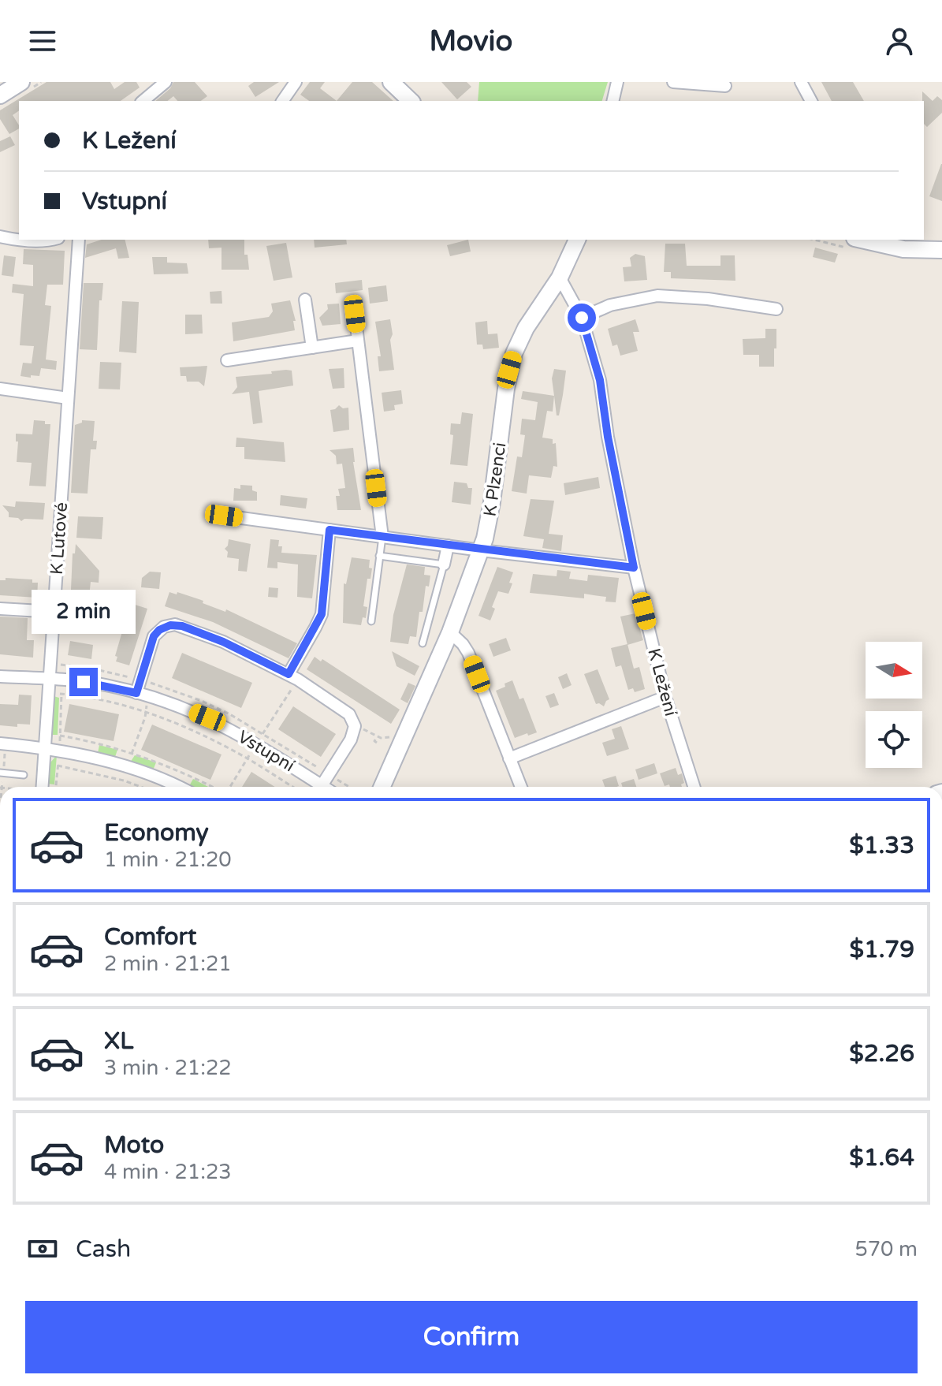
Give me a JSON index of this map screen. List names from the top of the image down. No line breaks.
{"streets":{"street":["K Plzenci","K Lutové","K Ležení","Vstupní"]},"crossings":[["K Plzenci","K Ležení"],["K Lutové","Vstupní"]],"north":"right","page":{"header":"Movio","banner":["K Ležení","Vstupní"],"bubble":"2 min","list":[{"name":"Economy","note":"1 min · 21:20","value":"$1.33"},{"name":"Comfort","note":"2 min · 21:21","value":"$1.79"},{"name":"XL","note":"3 min · 21:22","value":"$2.26"},{"name":"Moto","note":"4 min · 21:23","value":"$1.64"}],"pay":["Cash","570 m"],"buttons":"Confirm"}}
